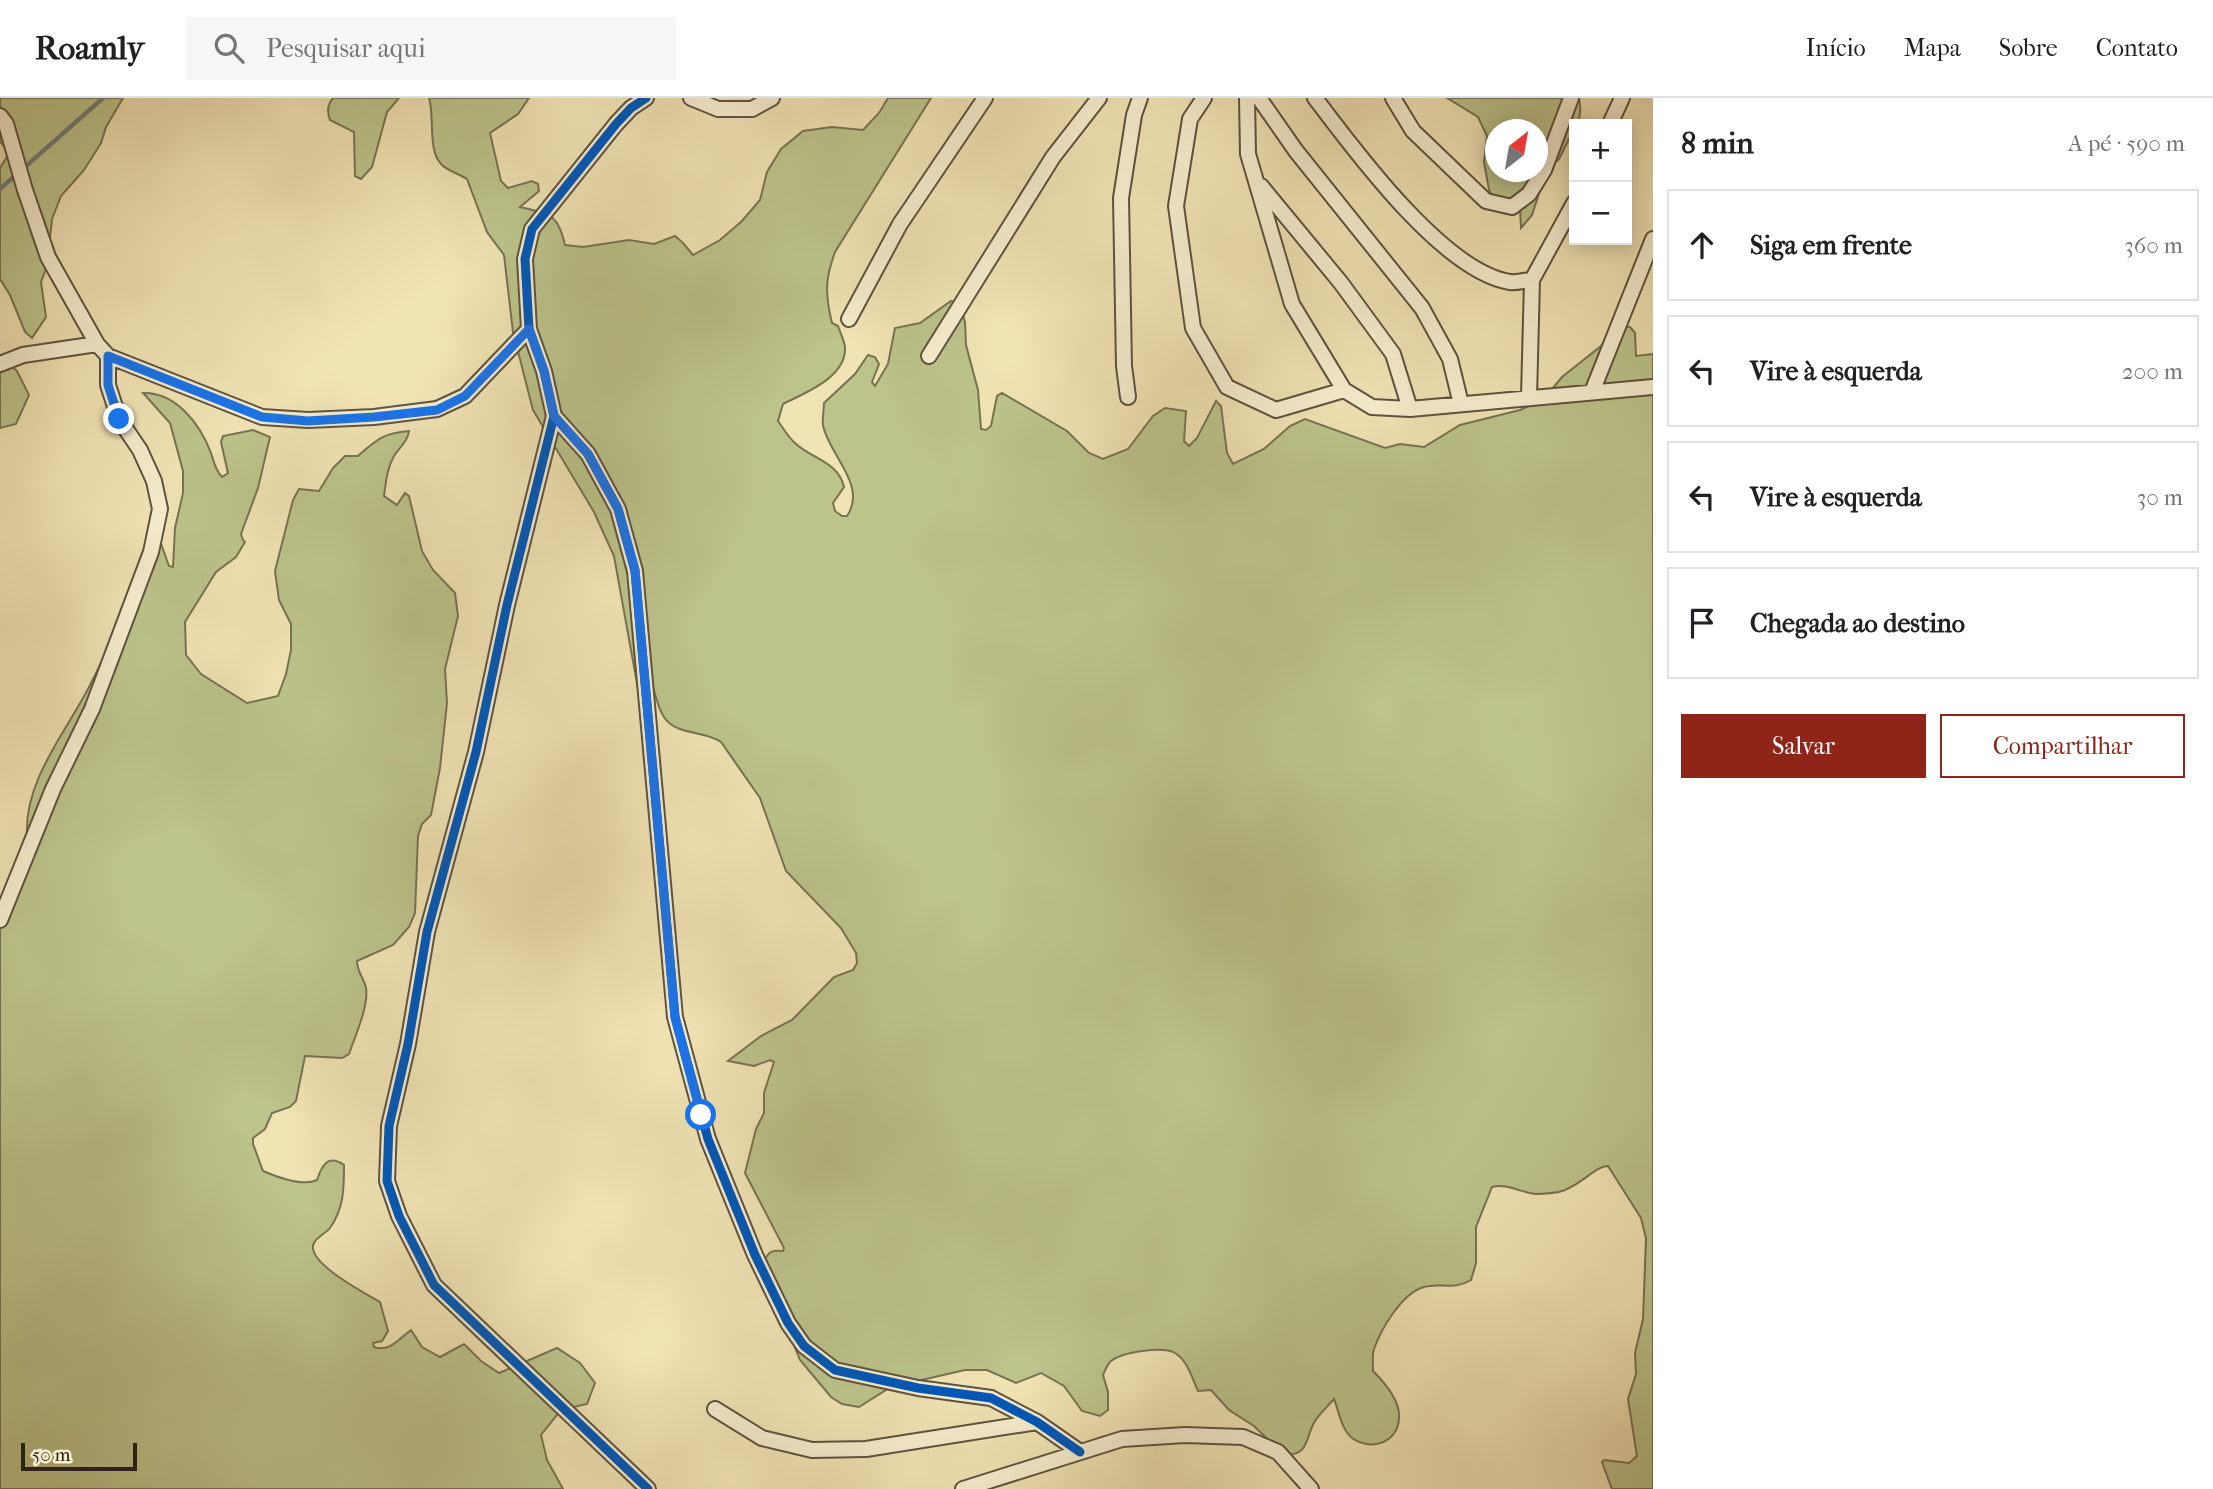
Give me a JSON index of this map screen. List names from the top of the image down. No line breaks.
{"scale_bar":"50 m","north":"top right","page":{"header":"Roamly","search":"Pesquisar aqui","nav":["Início","Mapa","Sobre","Contato"],"heading":["8 min","A pé · 590 m"],"map_buttons":["+","−"],"list":[["Siga em frente","360 m"],["Vire à esquerda","200 m"],["Vire à esquerda","30 m"],"Chegada ao destino"],"buttons":["Salvar","Compartilhar"],"scale":"50 m"}}
